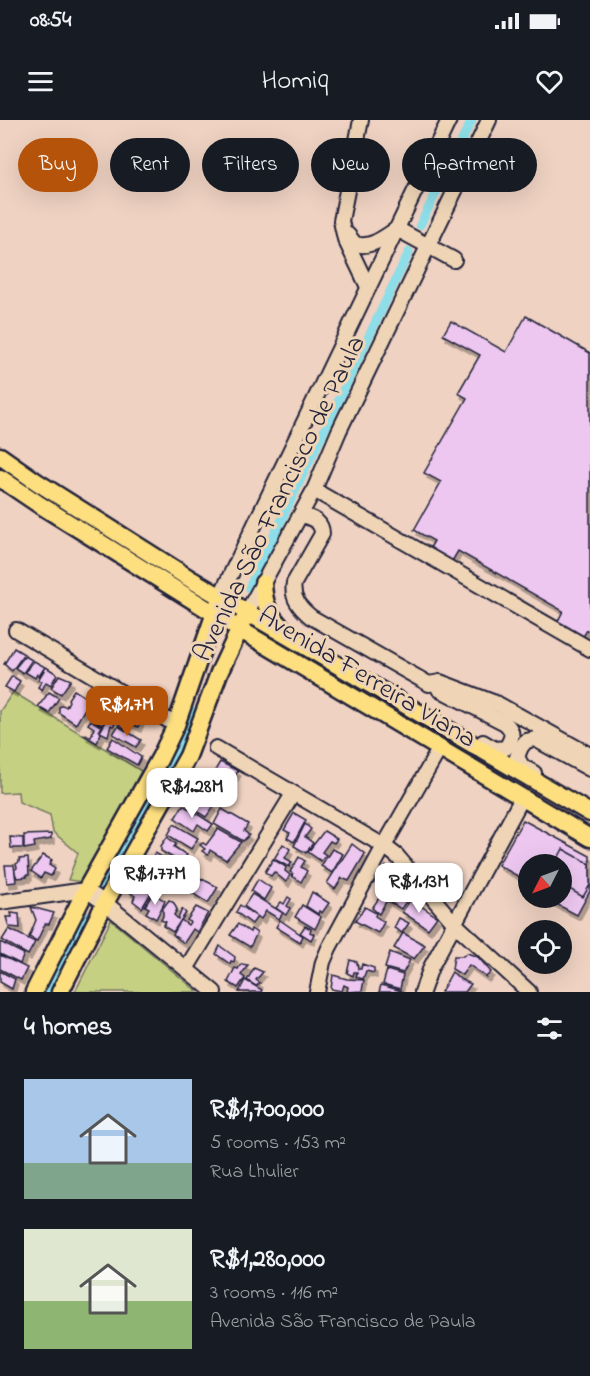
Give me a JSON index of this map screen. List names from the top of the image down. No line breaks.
{"streets":{"main road":["Avenida São Francisco de Paula","Avenida Ferreira Viana"]},"crossings":[["Avenida São Francisco de Paula","Avenida Ferreira Viana"]],"north":"bottom left","page":{"status":"08:54","header":"Homiq","chip":["Buy","Rent","Filters","New","Apartment"],"price":["R$1.7M","R$1.28M","R$1.77M","R$1.13M"],"heading":"4 homes","list":[{"name":"R$1,700,000","note":"5 rooms · 153 m² · Rua Lhulier"},{"name":"R$1,280,000","note":"3 rooms · 116 m² · Avenida São Francisco de Paula"}]}}
